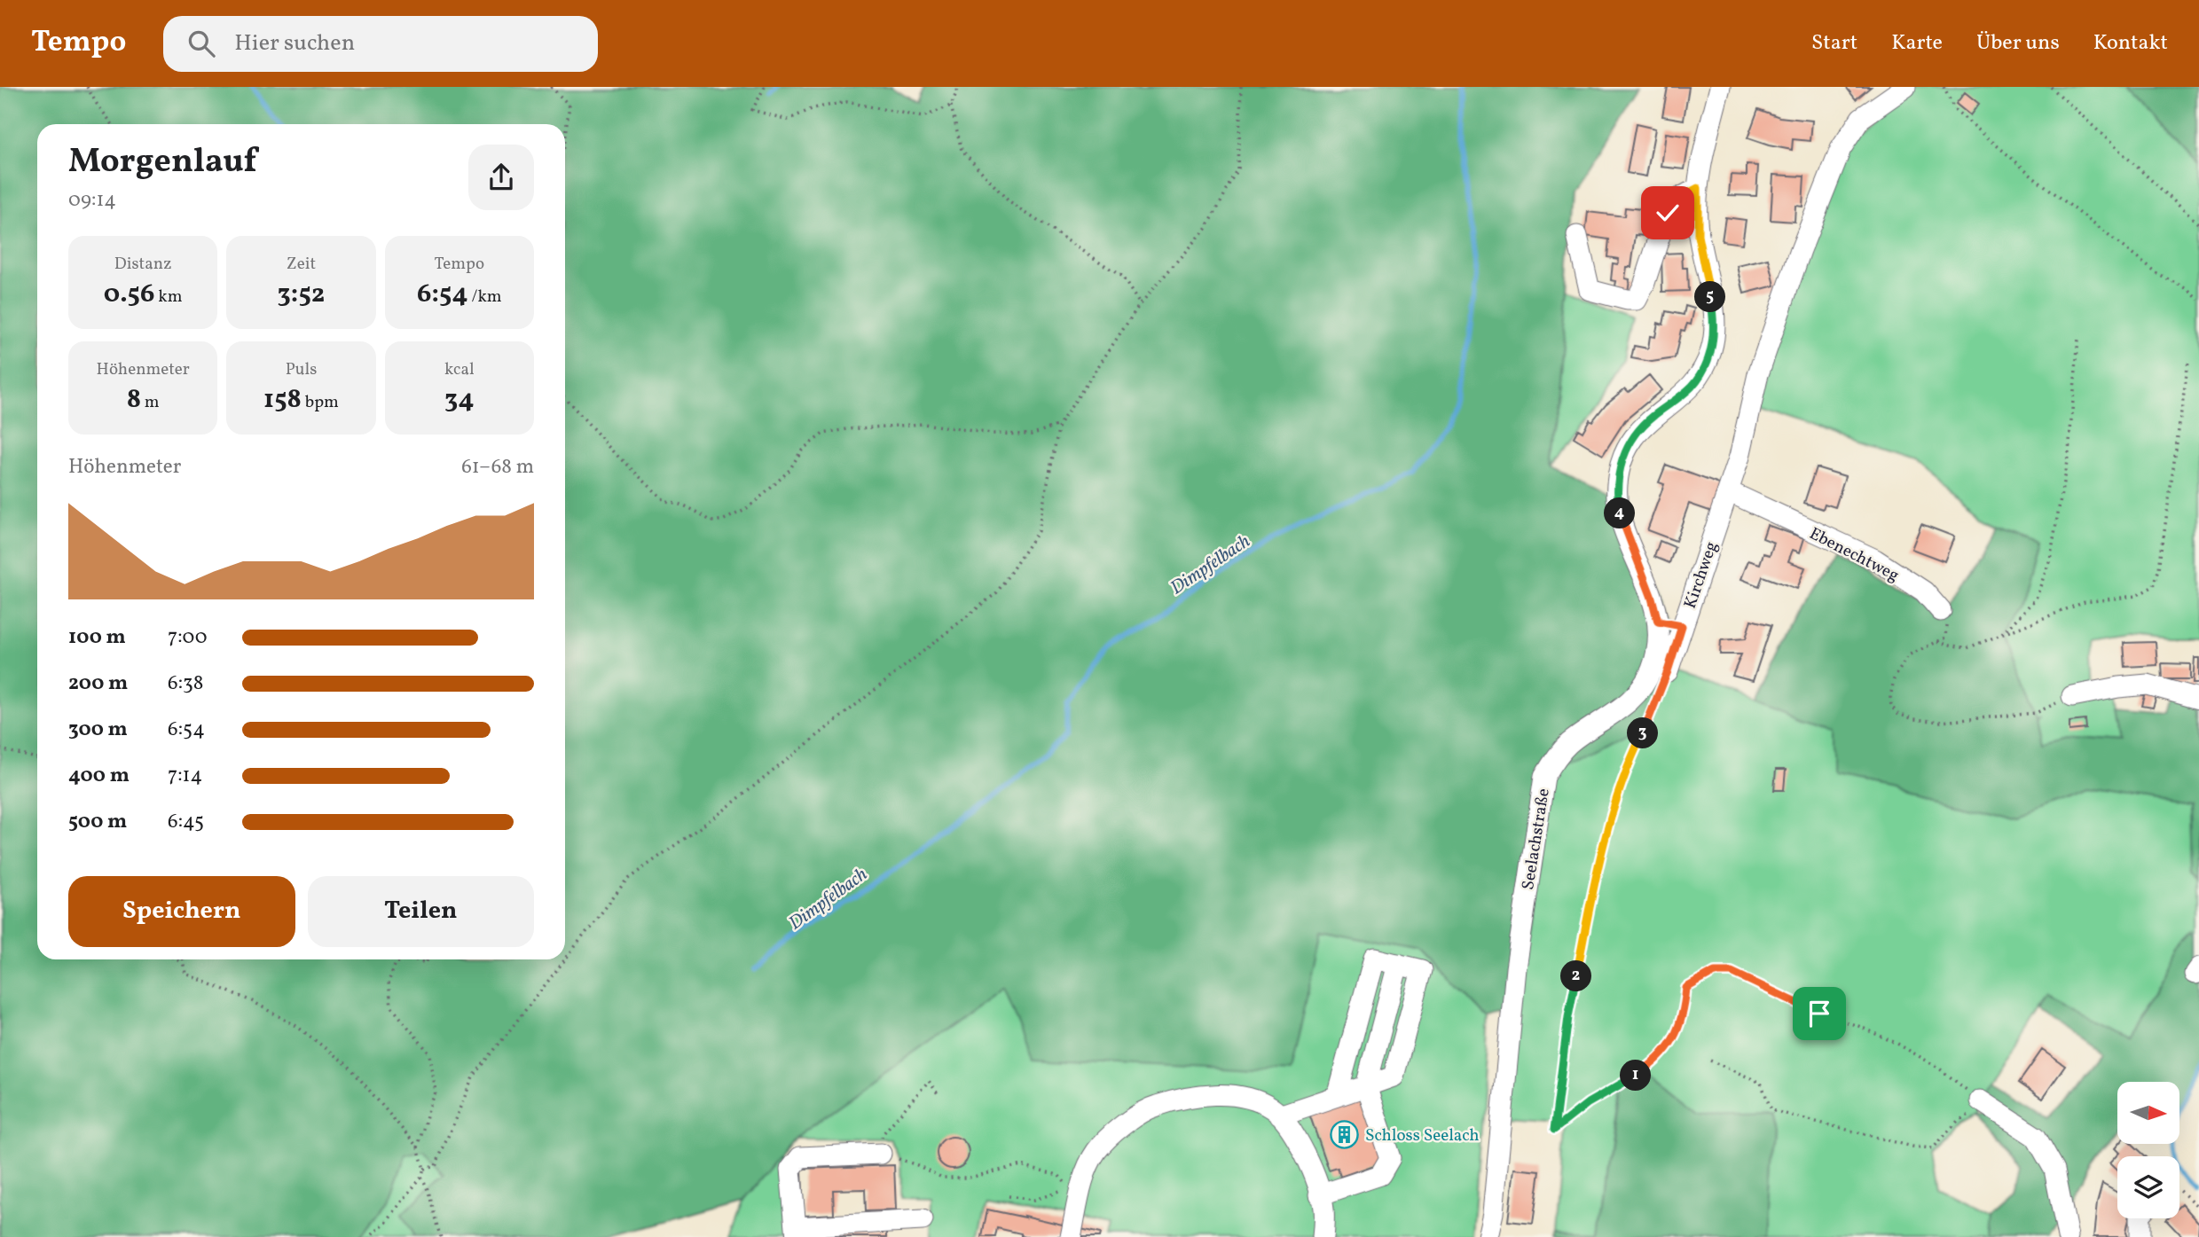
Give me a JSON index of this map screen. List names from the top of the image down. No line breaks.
{"streets":{"street":["Ebenechtweg","Kirchweg","Seelachstraße"]},"crossings":[["Ebenechtweg","Kirchweg"]],"water":["Dimpfelbach"],"places":{"building":["Schloss Seelach"]},"north":"right","page":{"header":"Tempo","search":"Hier suchen","nav":["Start","Karte","Über uns","Kontakt"],"heading":["Morgenlauf","09:14"],"stats":[["Distanz","0.56 km"],["Zeit","3:52"],["Tempo","6:54 /km"],["Höhenmeter","8 m"],["Puls","158 bpm"],["kcal","34"]],"pins":["5","4","3","2","1"],"chart":["Höhenmeter","61–68 m"],"list":[{"name":"100 m","note":"7:00"},{"name":"200 m","note":"6:38"},{"name":"300 m","note":"6:54"},{"name":"400 m","note":"7:14"},{"name":"500 m","note":"6:45"}],"buttons":["Speichern","Teilen"]}}
